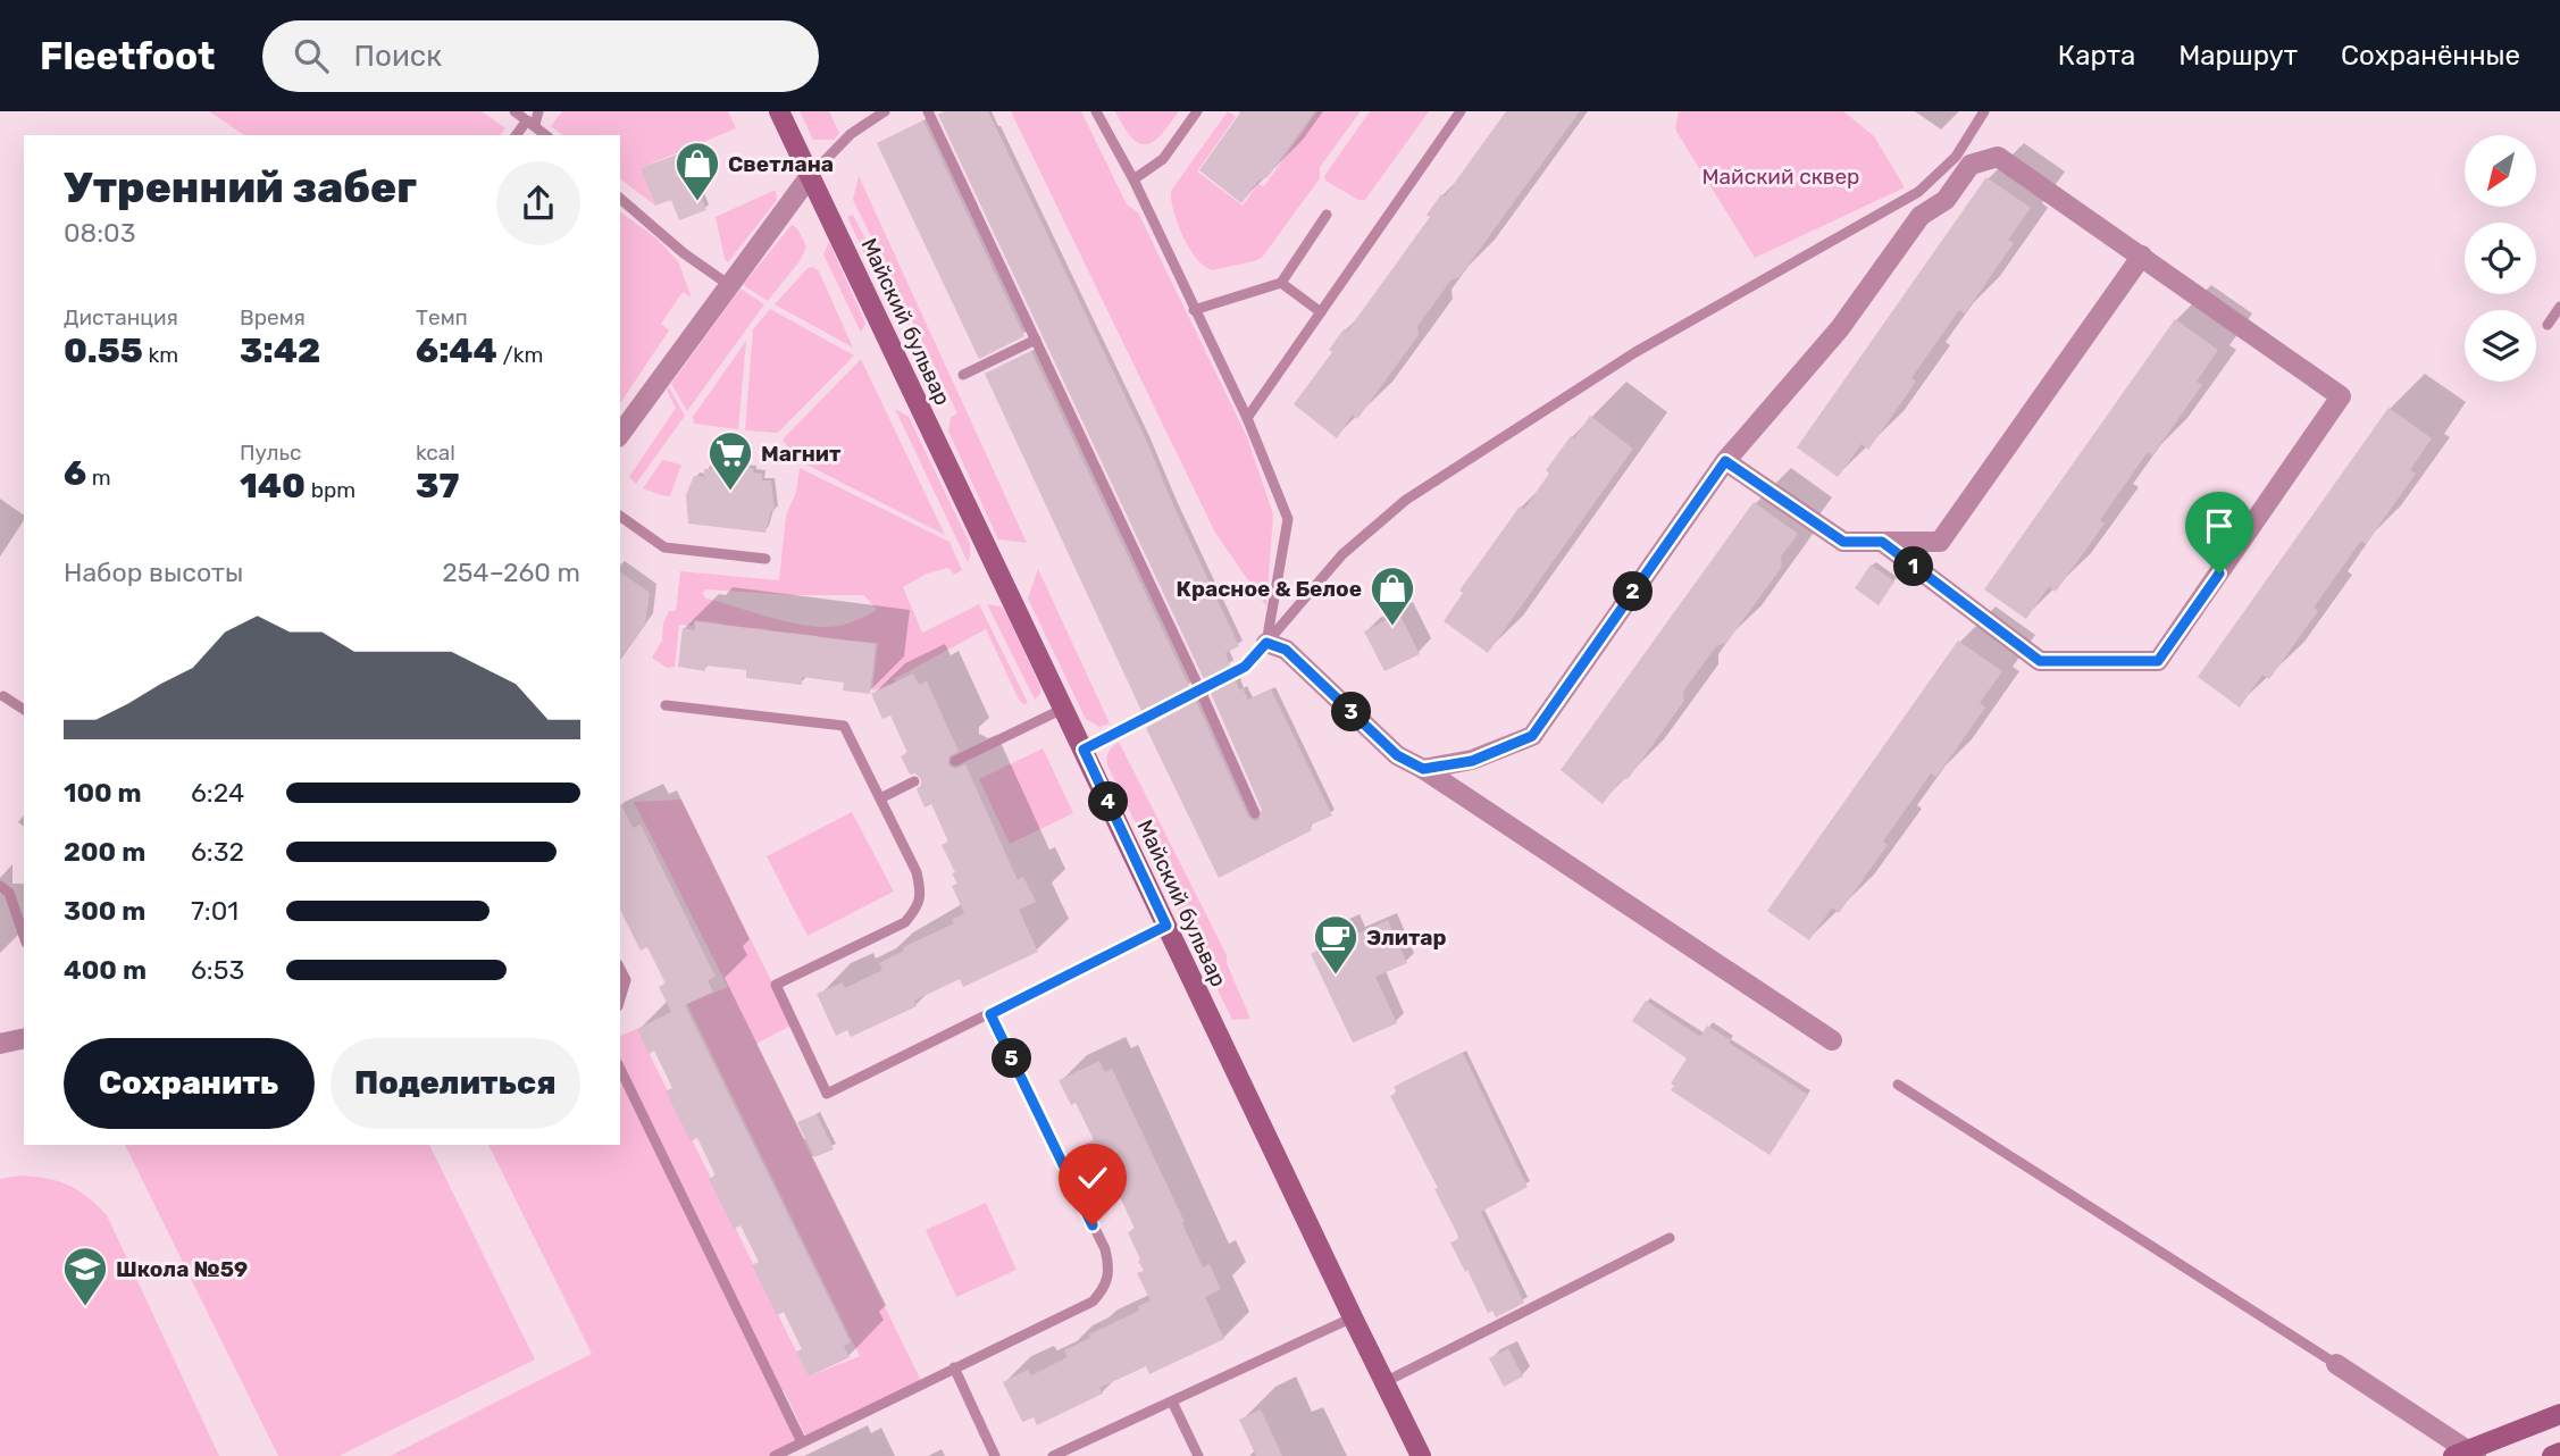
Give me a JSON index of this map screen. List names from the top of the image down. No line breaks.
{"streets":{"main road":["Майский бульвар"]},"parks":["Майский сквер"],"places":{"shop":["Светлана","Красное & Белое"],"supermarket":["Магнит"],"cafe":["Элитар"],"school or university":["Школа №59"]},"north":"bottom left","page":{"header":"Fleetfoot","search":"Поиск","nav":["Карта","Маршрут","Сохранённые"],"heading":["Утренний забег","08:03"],"stats":[["Дистанция","0.55 km"],["Время","3:42"],["Темп","6:44 /km"],["6 m"],["Пульс","140 bpm"],["kcal","37"]],"chart":["Набор высоты","254–260 m"],"pins":["1","2","3","4","5"],"list":[{"name":"100 m","note":"6:24"},{"name":"200 m","note":"6:32"},{"name":"300 m","note":"7:01"},{"name":"400 m","note":"6:53"}],"buttons":["Сохранить","Поделиться"]}}
